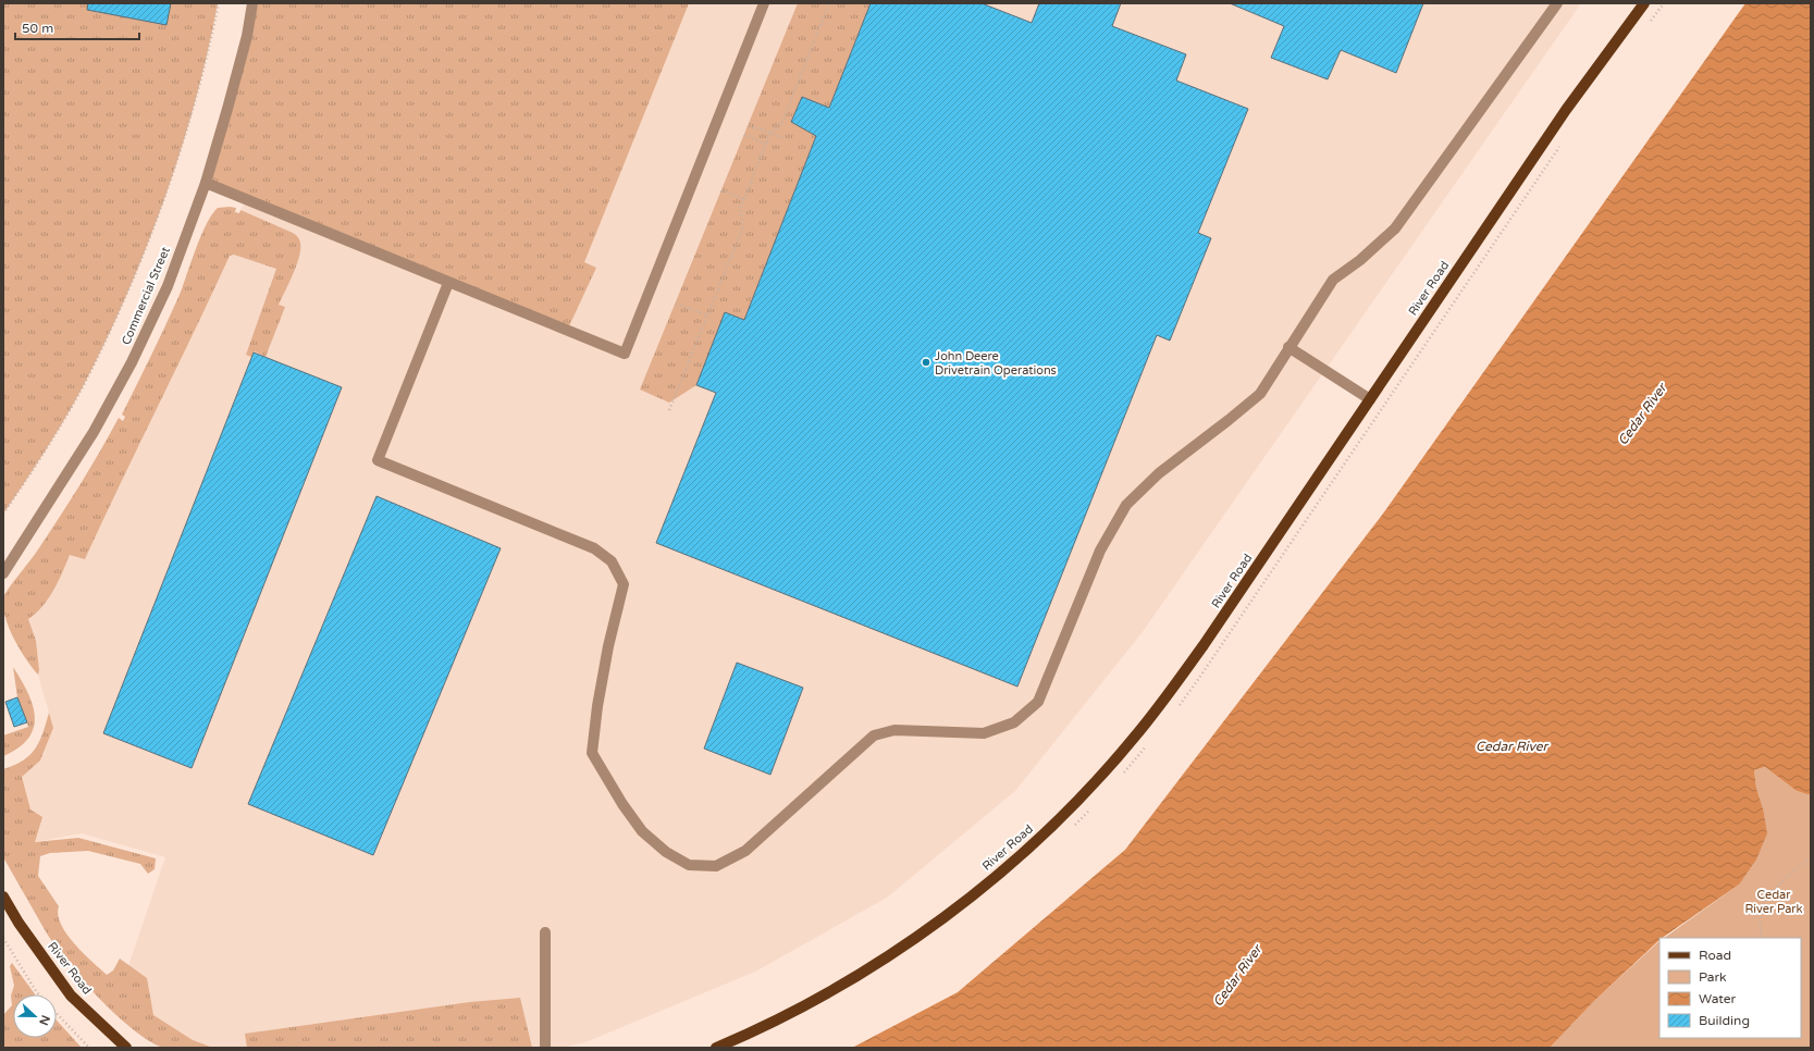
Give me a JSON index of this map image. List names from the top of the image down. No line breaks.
{"streets":{"main road":["River Road"],"street":["Commercial Street"]},"water":["Cedar River"],"parks":["Cedar River Park"],"places":["John Deere Drivetrain Operations"],"legend":["Road","Park","Water","Building"],"scale_bar":"50 m","north":"right"}
